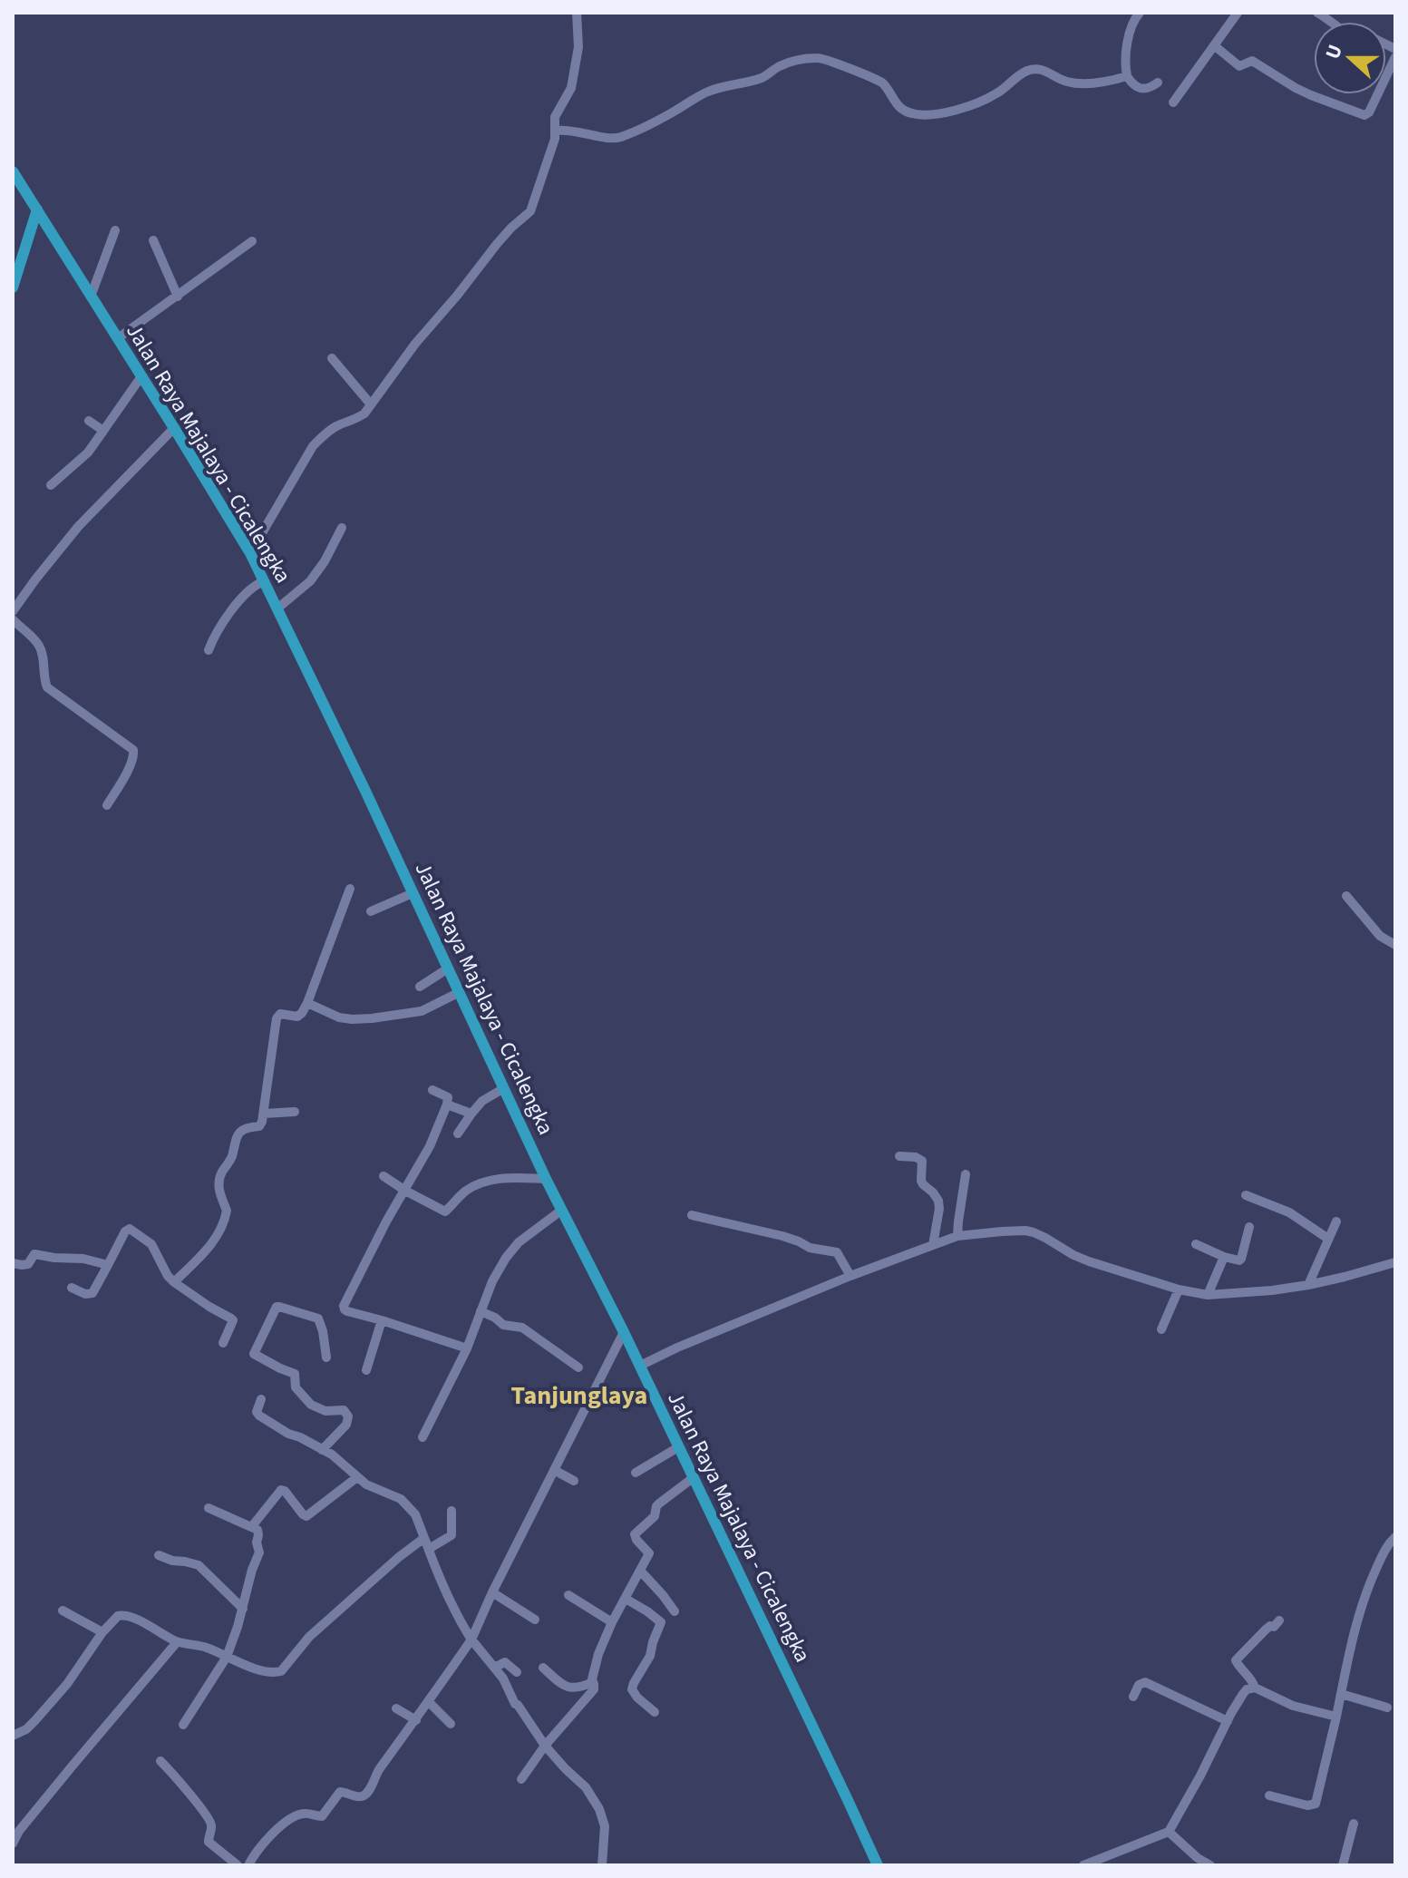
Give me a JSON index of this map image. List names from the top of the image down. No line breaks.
{"streets":{"main road":["Jalan Raya Majalaya - Cicalengka"]},"districts":["Tanjunglaya"],"north":"left"}
